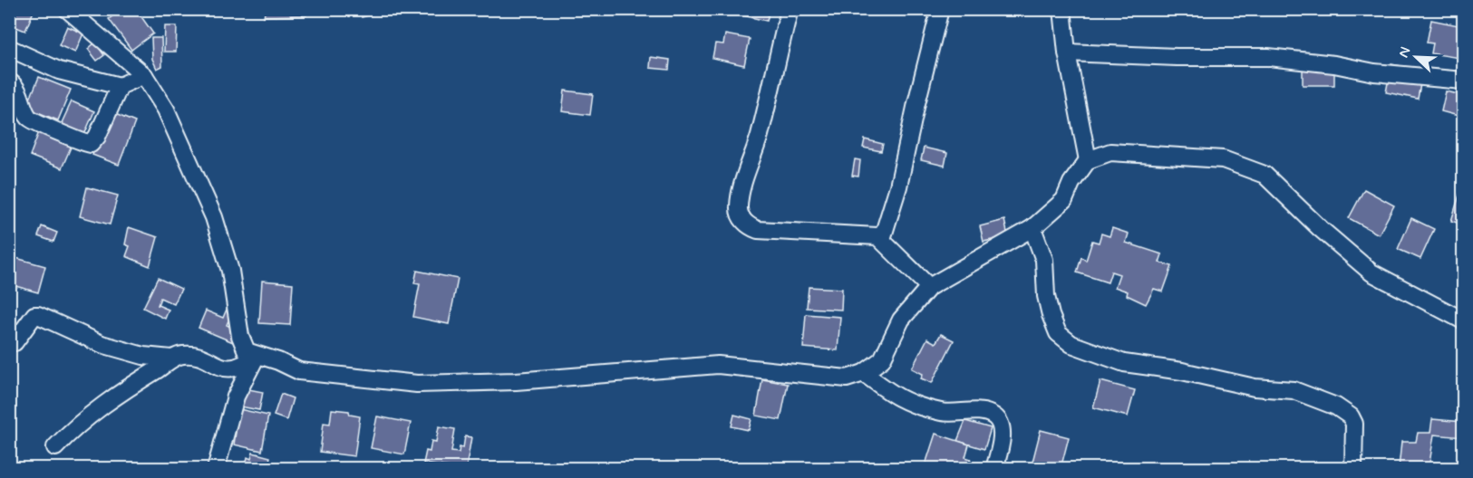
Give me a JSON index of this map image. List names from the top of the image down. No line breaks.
{"north":"top left"}
